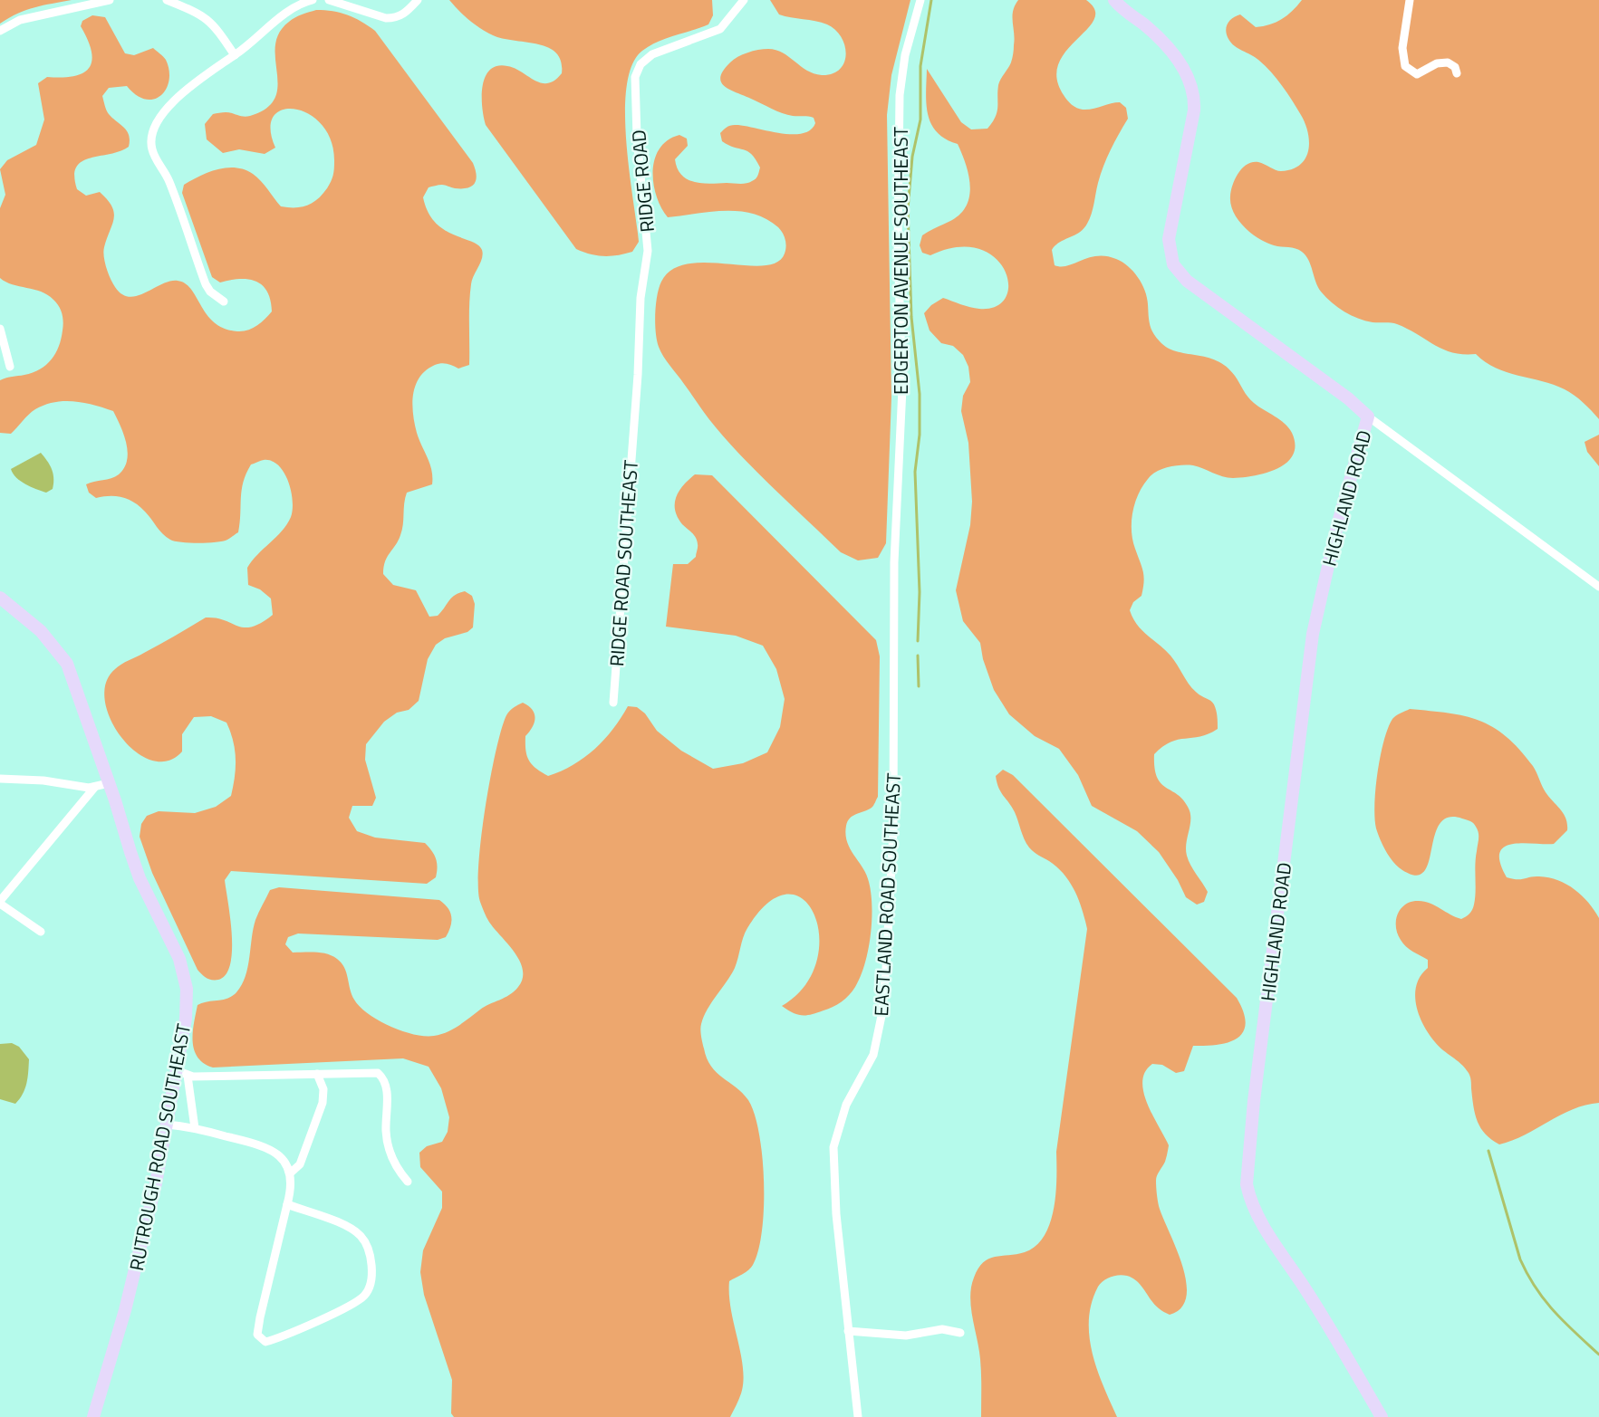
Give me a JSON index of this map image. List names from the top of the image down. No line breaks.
{"streets":{"street":["RIDGE ROAD","EDGERTON AVENUE SOUTHEAST","HIGHLAND ROAD","RIDGE ROAD SOUTHEAST","EASTLAND ROAD SOUTHEAST","RUTROUGH ROAD SOUTHEAST"]},"crossings":[["RIDGE ROAD","RIDGE ROAD SOUTHEAST"],["EDGERTON AVENUE SOUTHEAST","EASTLAND ROAD SOUTHEAST"]]}
